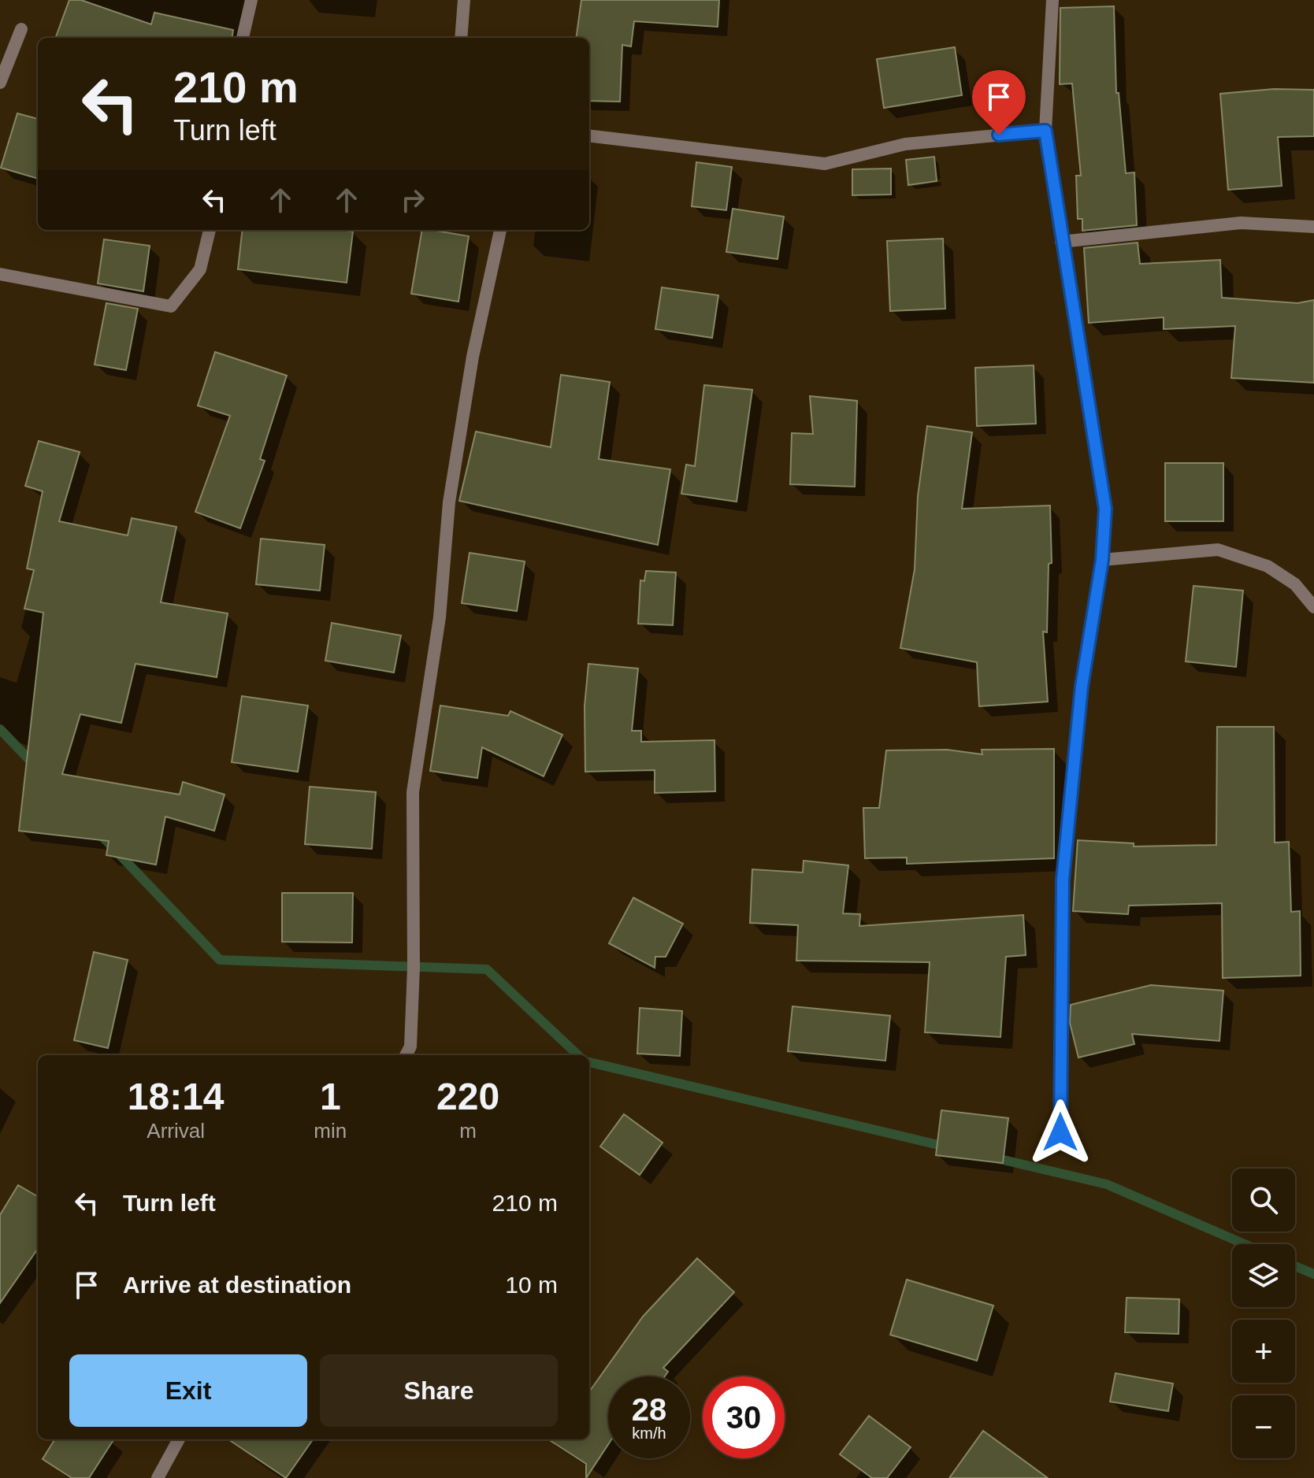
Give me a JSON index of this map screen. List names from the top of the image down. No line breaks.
{"page":{"turn":["210 m","Turn left"],"eta":["18:14","Arrival","1","min","220","m"],"list":[{"name":"Turn left","value":"210 m"},{"name":"Arrive at destination","value":"10 m"}],"map_buttons":["+","−"],"buttons":["Exit","Share"],"speed":"28 km/h","limit":"30"}}
